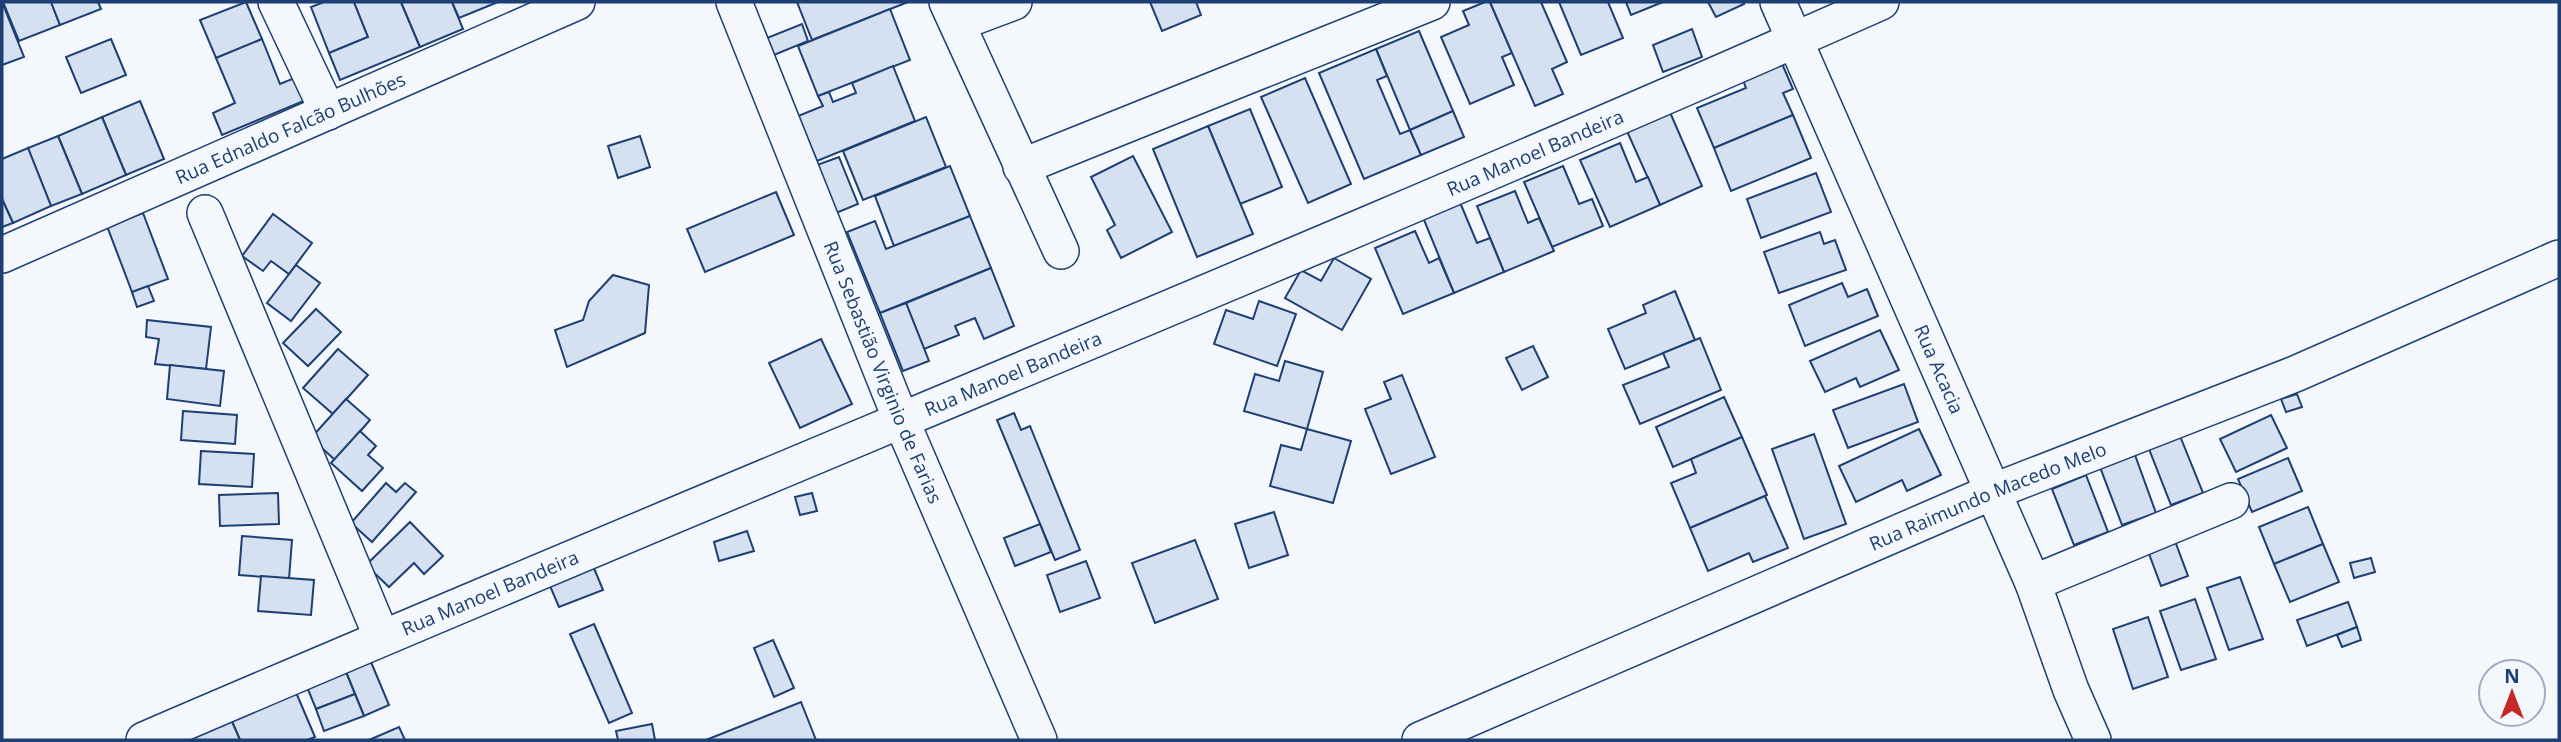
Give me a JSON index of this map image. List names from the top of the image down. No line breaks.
{"streets":{"street":["Rua Ednaldo Falcão Bulhões","Rua Manoel Bandeira","Rua Acacia","Rua Sebastião Virginio de Farias","Rua Raimundo Macedo Melo"]},"crossings":[["Rua Manoel Bandeira","Rua Acacia"],["Rua Manoel Bandeira","Rua Sebastião Virginio de Farias"],["Rua Acacia","Rua Raimundo Macedo Melo"]],"north":"top"}
